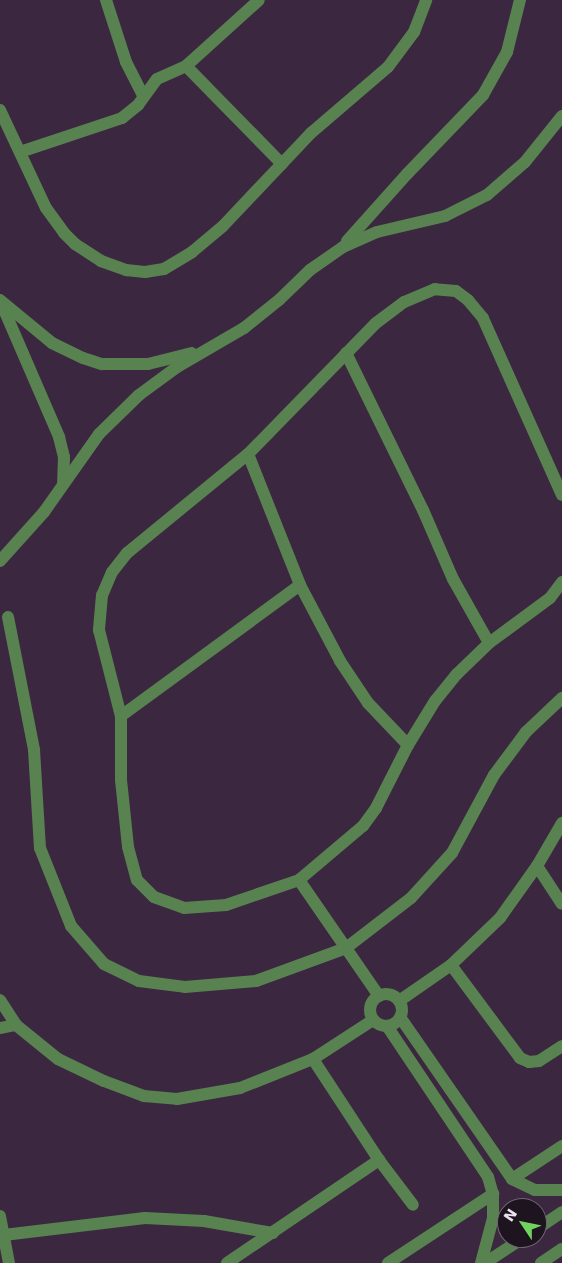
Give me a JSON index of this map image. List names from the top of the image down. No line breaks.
{"north":"top left"}
